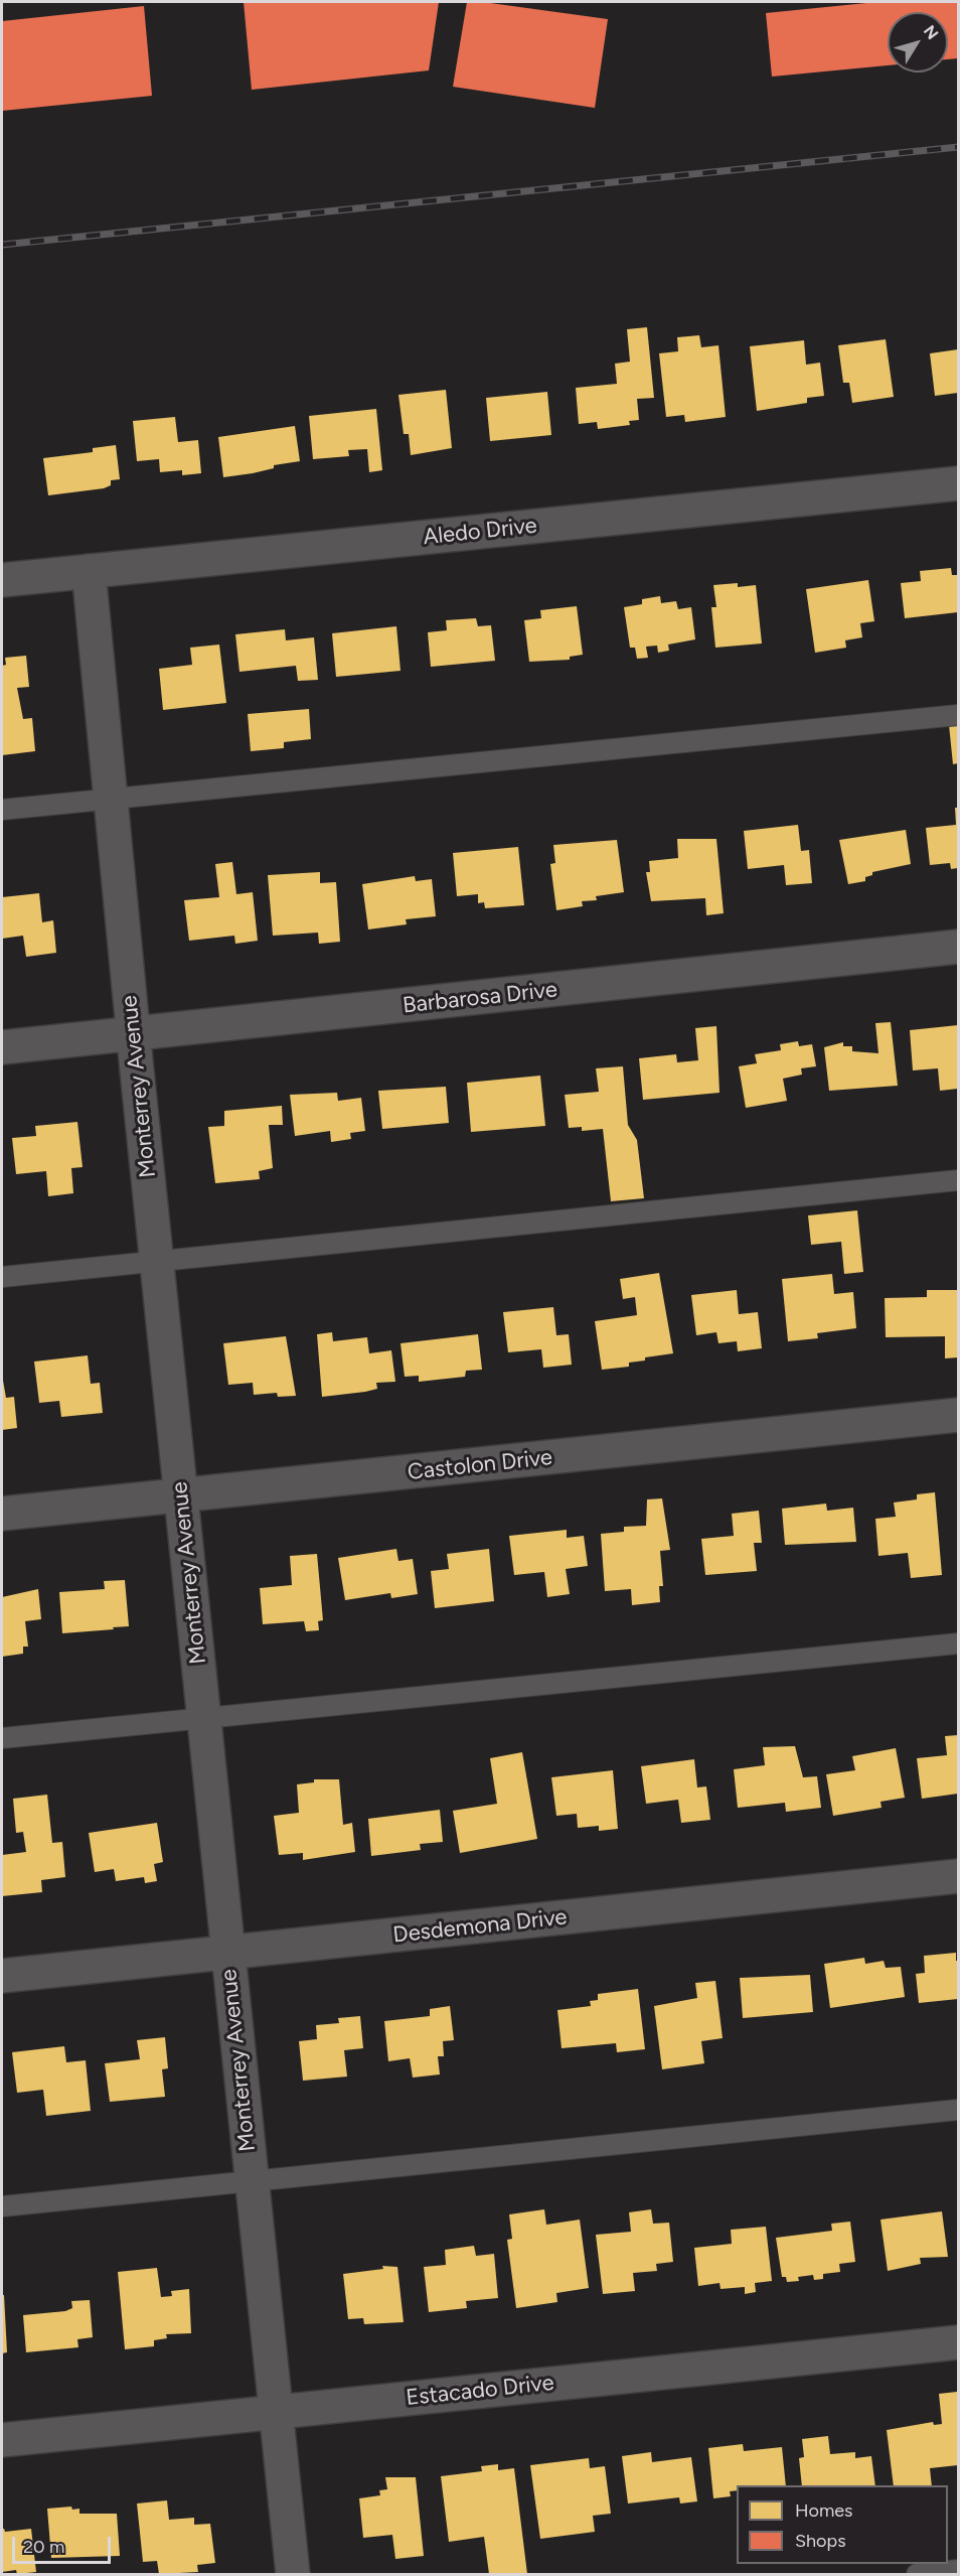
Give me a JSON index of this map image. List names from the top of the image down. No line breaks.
{"streets":{"street":["Aledo Drive","Barbarosa Drive","Monterrey Avenue","Castolon Drive","Desdemona Drive","Estacado Drive"]},"crossings":[["Aledo Drive","Monterrey Avenue"],["Barbarosa Drive","Monterrey Avenue"],["Monterrey Avenue","Castolon Drive"],["Monterrey Avenue","Desdemona Drive"],["Monterrey Avenue","Estacado Drive"]],"legend":["Homes","Shops"],"scale_bar":"20 m","north":"top right"}
